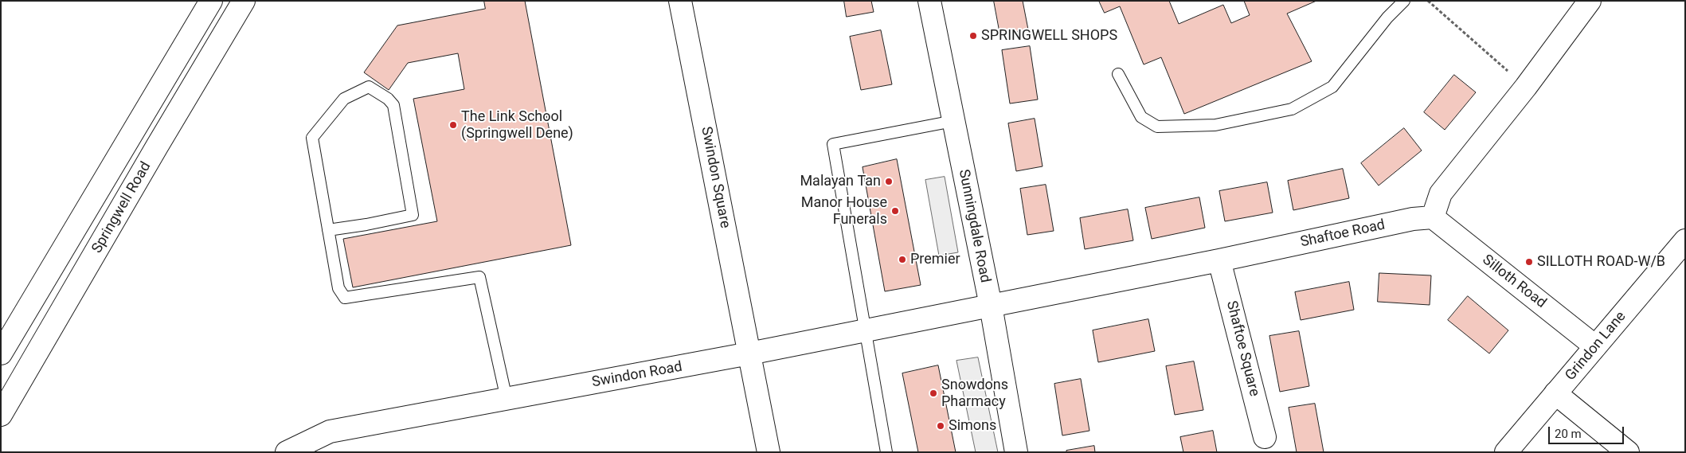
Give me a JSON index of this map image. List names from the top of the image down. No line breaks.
{"streets":{"street":["Swindon Square","Springwell Road","Sunningdale Road","Shaftoe Road","Silloth Road","Grindon Lane","Shaftoe Square","Swindon Road"]},"crossings":[["Swindon Square","Swindon Road"],["Sunningdale Road","Shaftoe Road"],["Sunningdale Road","Swindon Road"],["Shaftoe Road","Silloth Road"],["Shaftoe Road","Shaftoe Square"],["Shaftoe Road","Swindon Road"],["Silloth Road","Grindon Lane"]],"places":["SPRINGWELL SHOPS","The Link School (Springwell Dene)","Malayan Tan","Manor House Funerals","Premier","SILLOTH ROAD-W/B","Snowdons Pharmacy","Simons"],"scale_bar":"20 m"}
